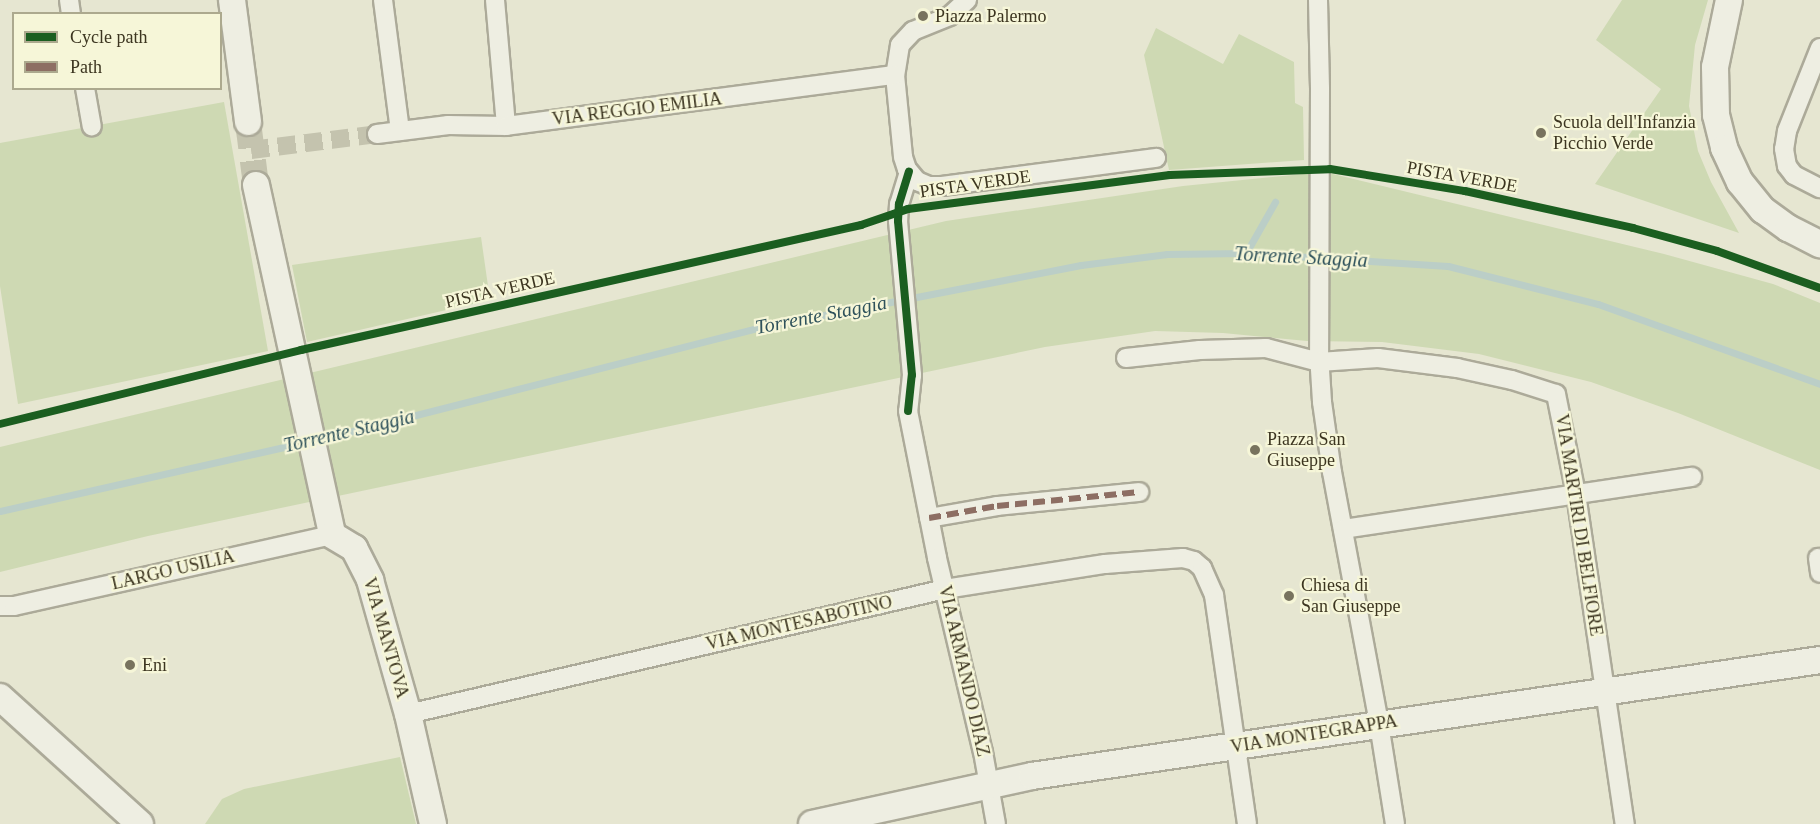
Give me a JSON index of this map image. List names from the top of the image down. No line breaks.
{"streets":{"main road":["VIA MANTOVA","VIA MONTEGRAPPA"],"street":["VIA REGGIO EMILIA","VIA MARTIRI DI BELFIORE","LARGO USILIA","VIA MONTESABOTINO","VIA ARMANDO DIAZ"],"cycle path":["PISTA VERDE"]},"crossings":[["VIA MARTIRI DI BELFIORE","VIA MONTEGRAPPA"],["LARGO USILIA","VIA MANTOVA"],["VIA MONTESABOTINO","VIA MANTOVA"],["VIA MONTESABOTINO","VIA ARMANDO DIAZ"],["VIA MONTESABOTINO","VIA MONTEGRAPPA"],["VIA ARMANDO DIAZ","VIA MONTEGRAPPA"]],"water":["Torrente Staggia"],"places":["Piazza Palermo","Scuola dell'Infanzia Picchio Verde","Piazza San Giuseppe","Chiesa di San Giuseppe","Eni"],"legend":["Cycle path","Path"]}
